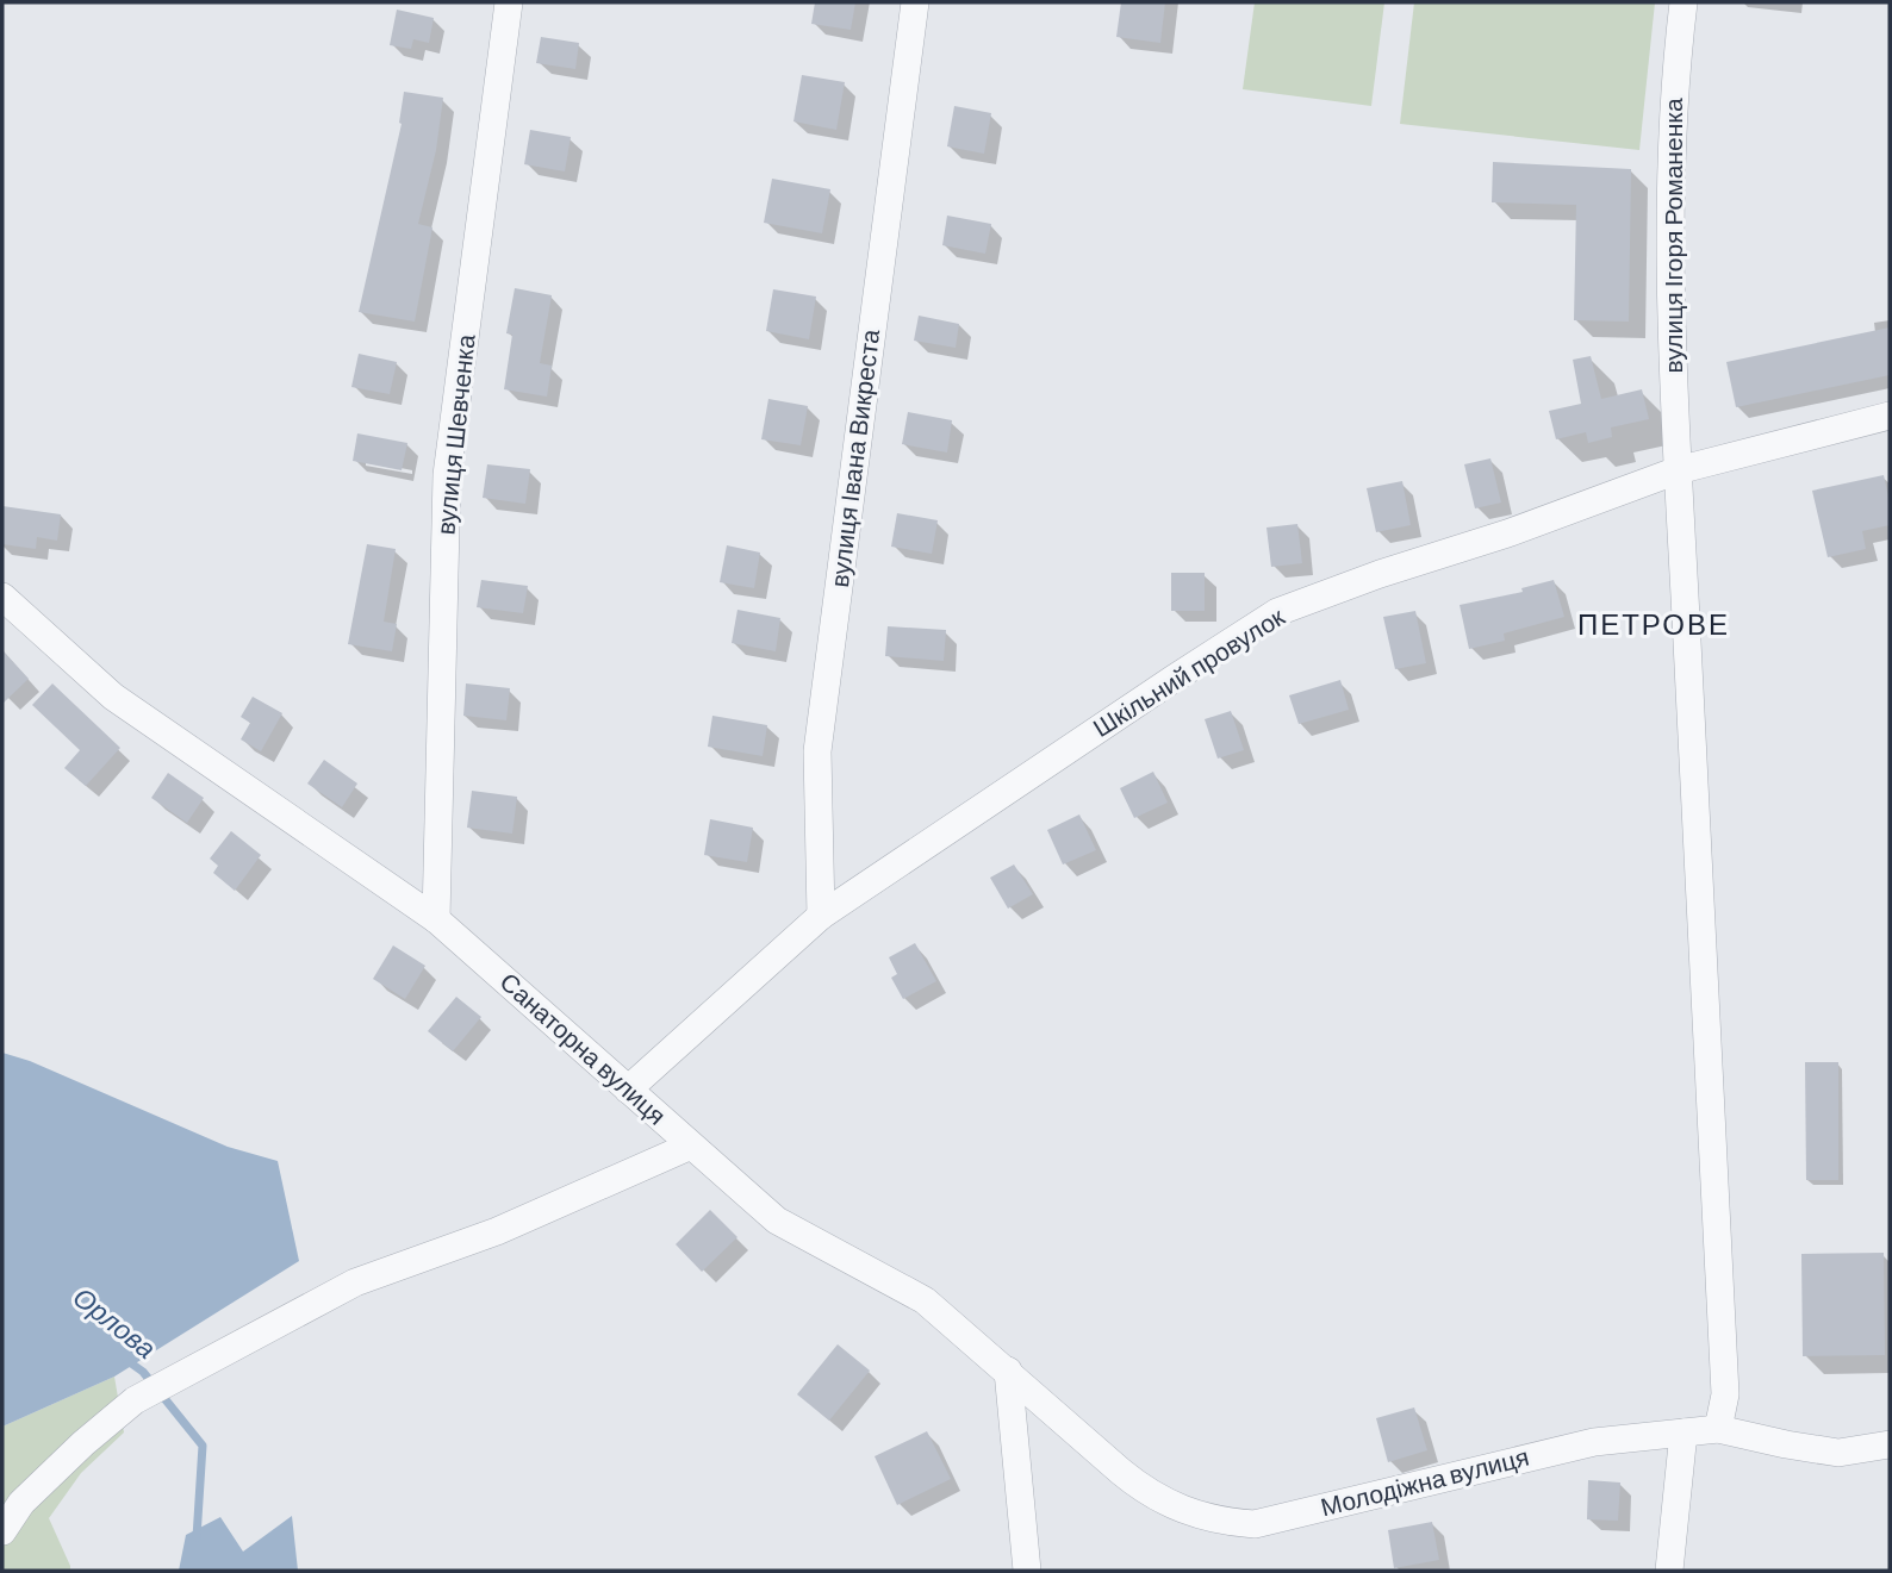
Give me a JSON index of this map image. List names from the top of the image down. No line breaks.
{"streets":{"street":["вулиця Ігоря Романенка","вулиця Шевченка","вулиця Івана Викреста","Шкільний провулок","Санаторна вулиця","Молодіжна вулиця"]},"crossings":[["вулиця Ігоря Романенка","Шкільний провулок"],["вулиця Ігоря Романенка","Молодіжна вулиця"],["вулиця Шевченка","Санаторна вулиця"],["вулиця Івана Викреста","Шкільний провулок"],["Шкільний провулок","Санаторна вулиця"],["Санаторна вулиця","Молодіжна вулиця"]],"districts":["ПЕТРОВЕ"],"water":["Орлова"]}
